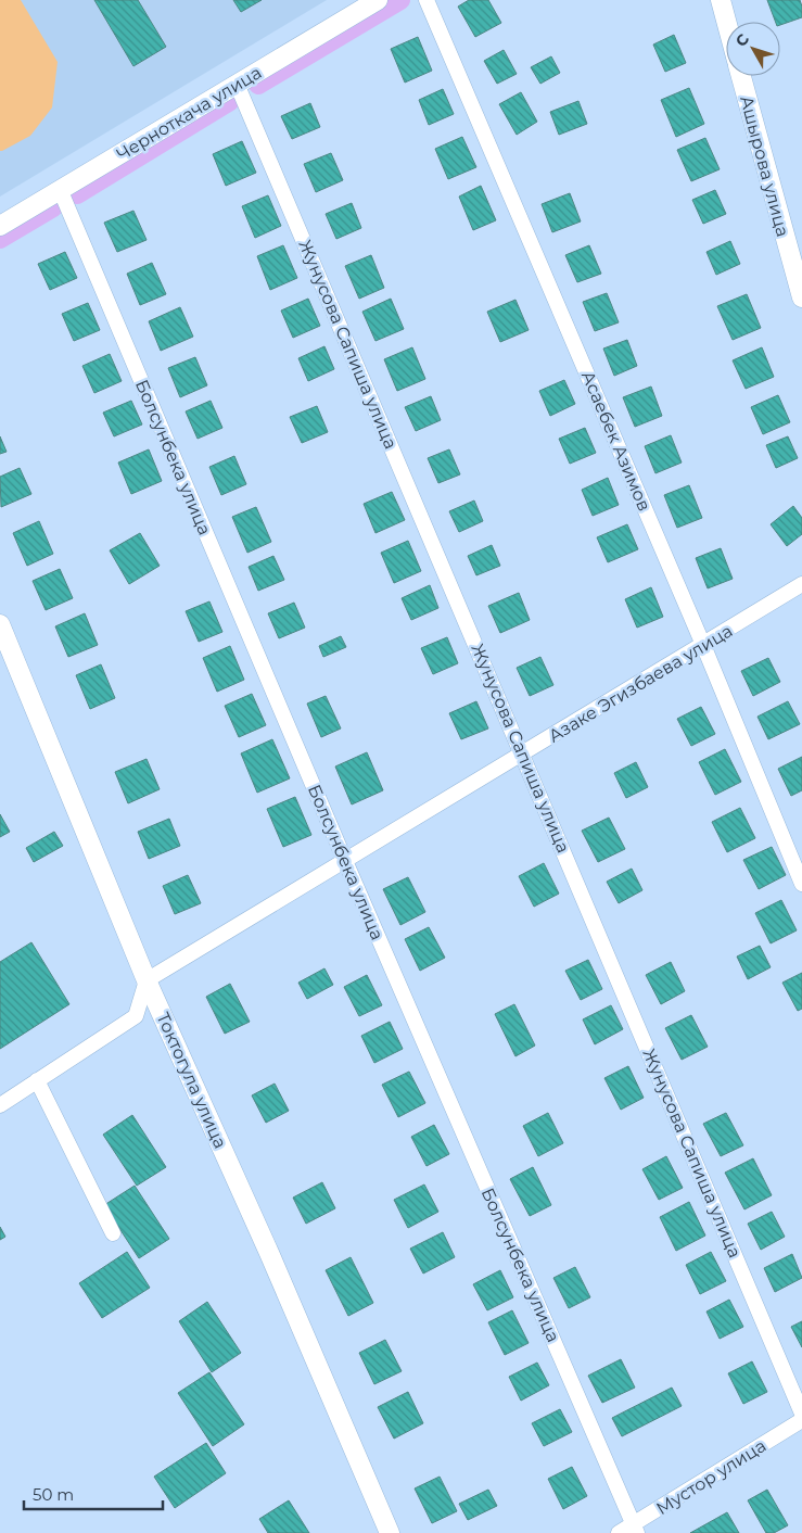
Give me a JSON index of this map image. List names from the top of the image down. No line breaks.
{"streets":{"street":["Черноткача улица","Ашырова улица","Жунусова Сапиша улица","Асаебек Азимов","Болсунбека улица","Азаке Эгизбаева улица","Токтогула улица","Мустор улица"]},"crossings":[["Черноткача улица","Жунусова Сапиша улица"],["Черноткача улица","Болсунбека улица"],["Жунусова Сапиша улица","Азаке Эгизбаева улица"],["Асаебек Азимов","Азаке Эгизбаева улица"],["Болсунбека улица","Азаке Эгизбаева улица"],["Болсунбека улица","Мустор улица"],["Азаке Эгизбаева улица","Токтогула улица"]],"scale_bar":"50 m","north":"top left"}
